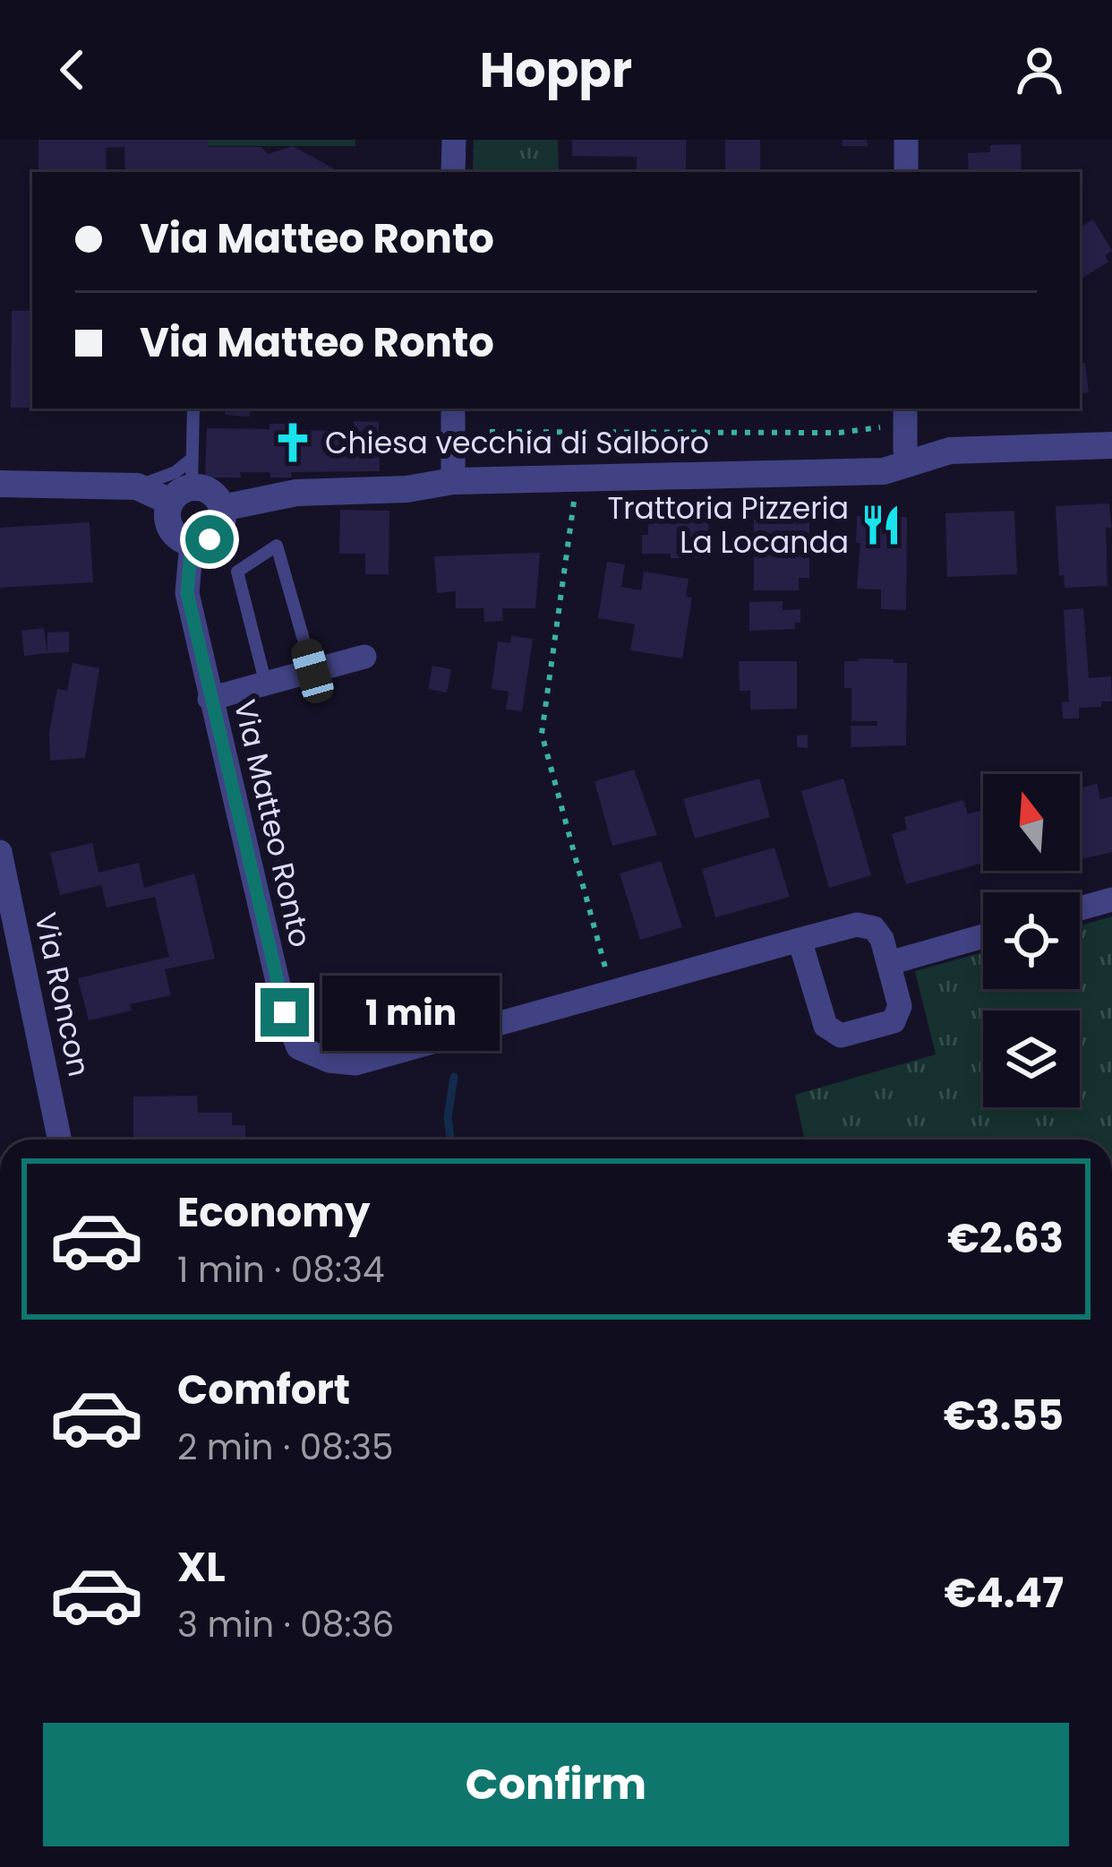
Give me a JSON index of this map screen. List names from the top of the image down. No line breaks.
{"streets":{"street":["Via Matteo Ronto","Via Roncon"]},"places":{"church":["Chiesa vecchia di Salboro"],"restaurant":["Trattoria Pizzeria La Locanda"]},"north":"top","page":{"header":"Hoppr","banner":["Via Matteo Ronto","Via Matteo Ronto"],"bubble":"1 min","list":[{"name":"Economy","note":"1 min · 08:34","value":"€2.63"},{"name":"Comfort","note":"2 min · 08:35","value":"€3.55"},{"name":"XL","note":"3 min · 08:36","value":"€4.47"}],"buttons":"Confirm"}}
